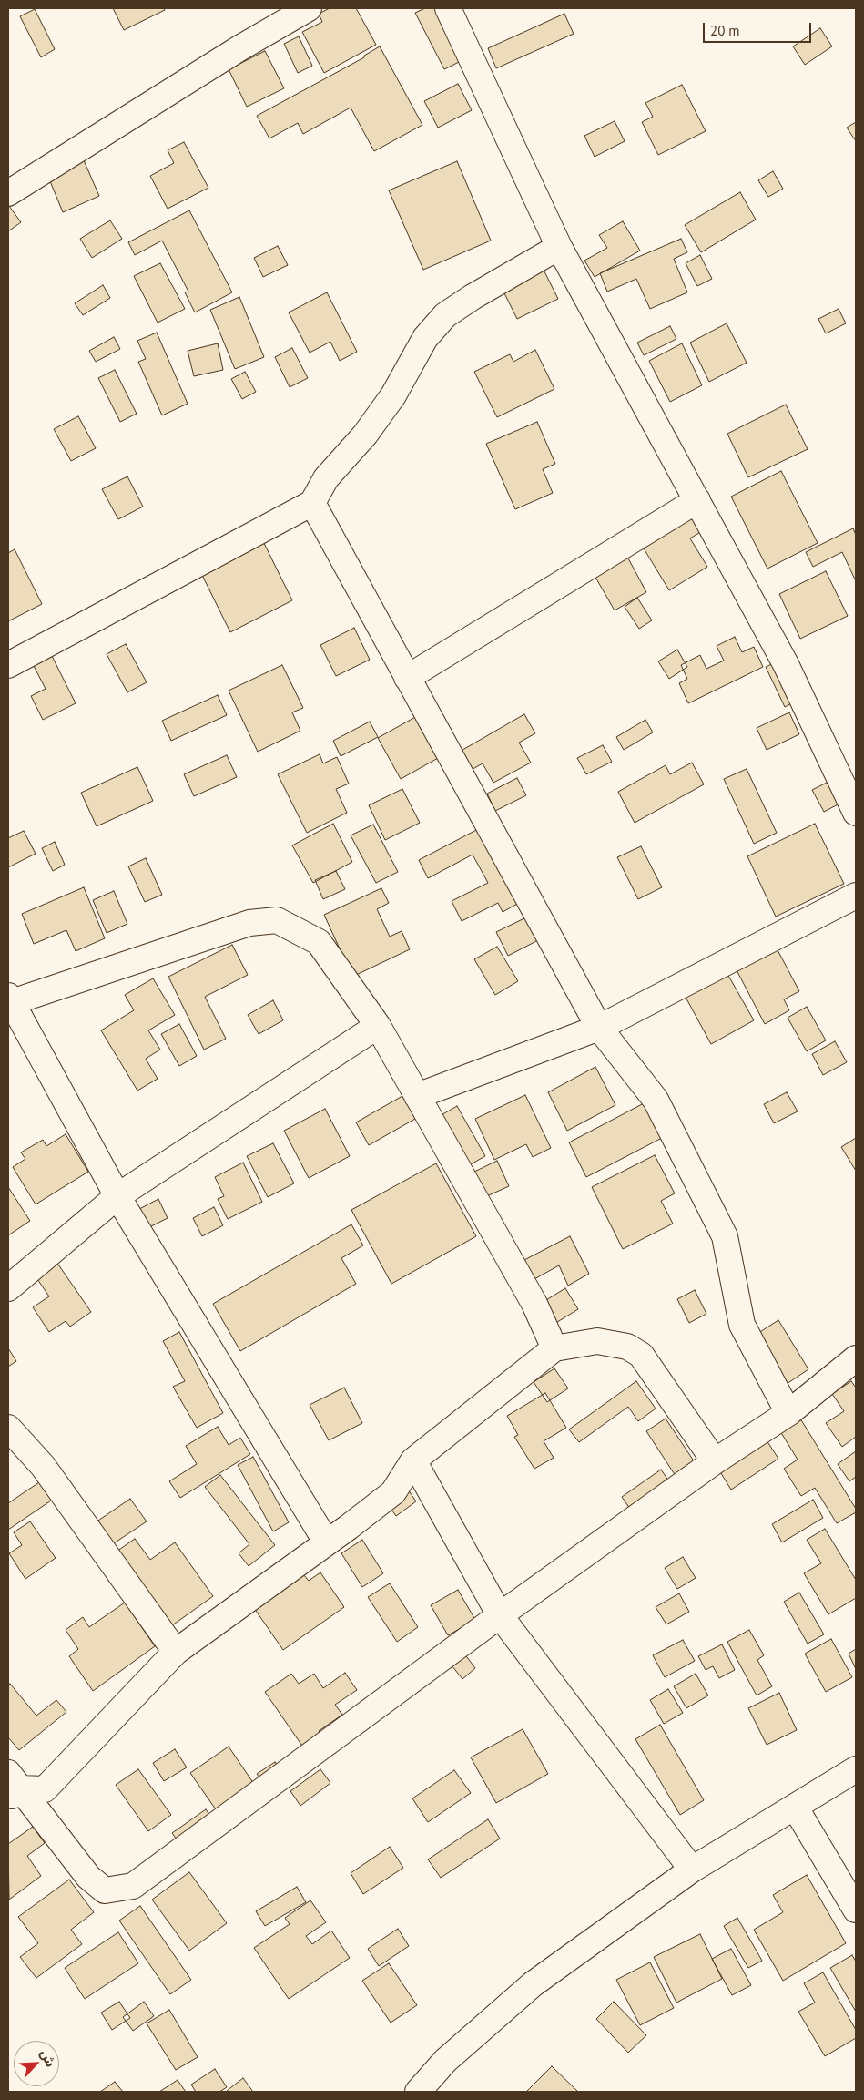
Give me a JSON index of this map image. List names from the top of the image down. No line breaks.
{"scale_bar":"20 m","north":"top right"}
